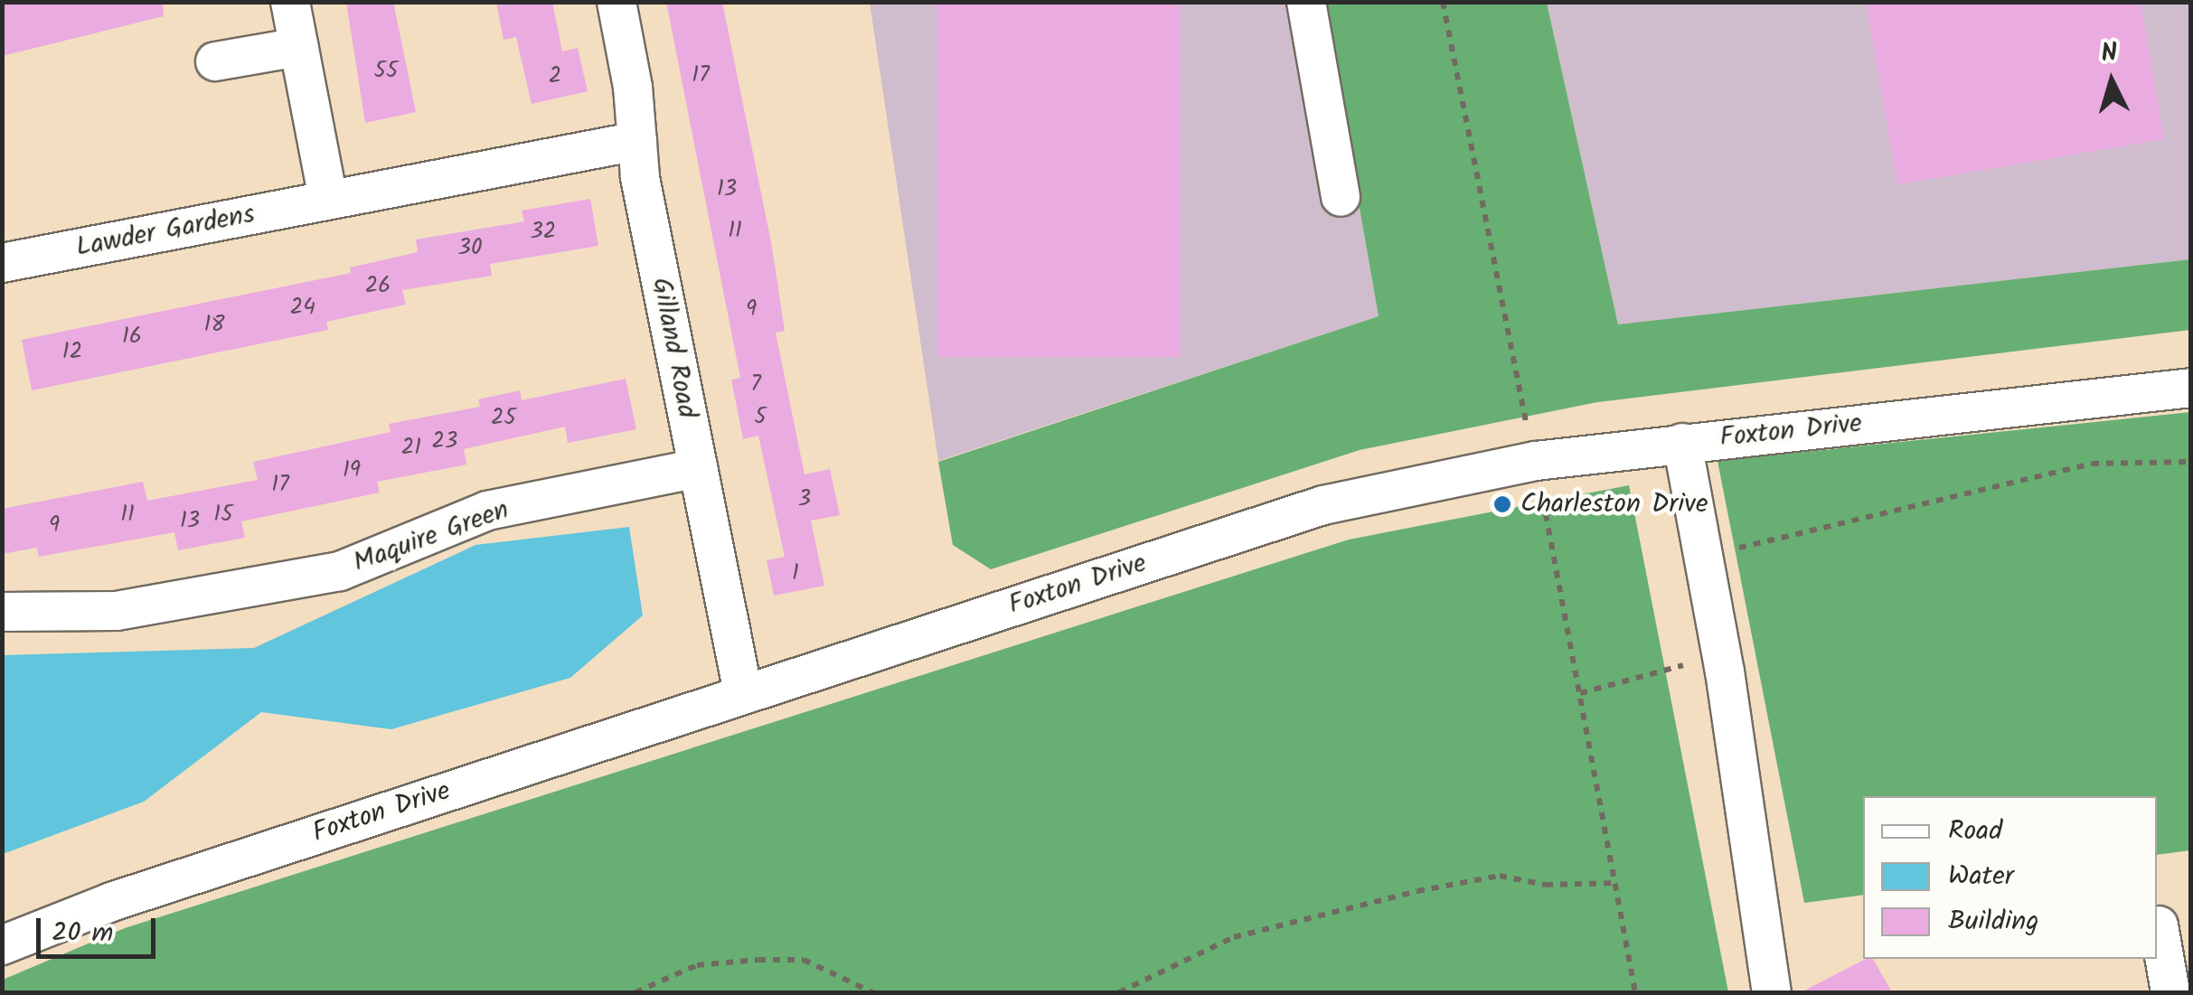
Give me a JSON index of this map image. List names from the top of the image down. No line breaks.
{"streets":{"street":["Lawder Gardens","Gilland Road","Foxton Drive","Maquire Green"]},"crossings":[["Lawder Gardens","Gilland Road"],["Gilland Road","Foxton Drive"],["Gilland Road","Maquire Green"]],"places":["Charleston Drive"],"house_numbers":["55","17","2","13","11","32","30","26","24","9","18","16","12","7","5","25","23","21","19","17","3","11","15","13","9","1"],"legend":["Road","Water","Building"],"scale_bar":"20 m","north":"top"}
